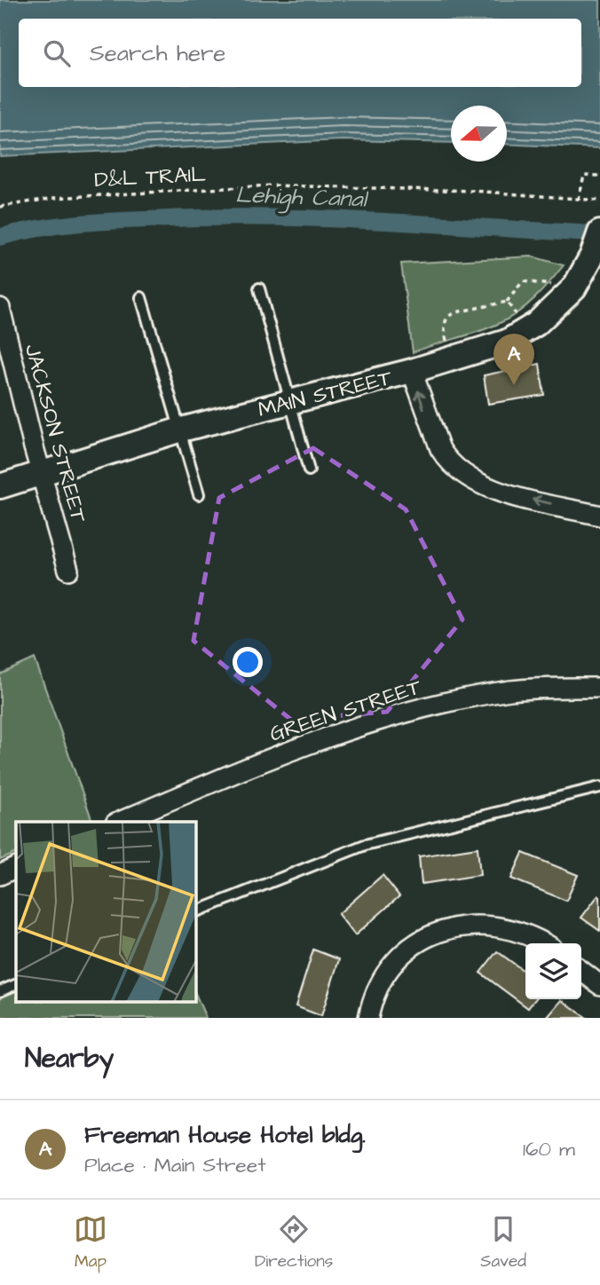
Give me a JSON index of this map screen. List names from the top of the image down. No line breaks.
{"streets":{"street":["MAIN STREET","JACKSON STREET","GREEN STREET"],"path":["D&L TRAIL"]},"crossings":[["MAIN STREET","JACKSON STREET"]],"water":["Lehigh Canal"],"north":"left","page":{"search":"Search here","pins":"A","heading":"Nearby","list":[{"mark":"A","name":"Freeman House Hotel bldg.","note":"Place · Main Street","value":"160 m"}],"nav":["Map","Directions","Saved"]}}
